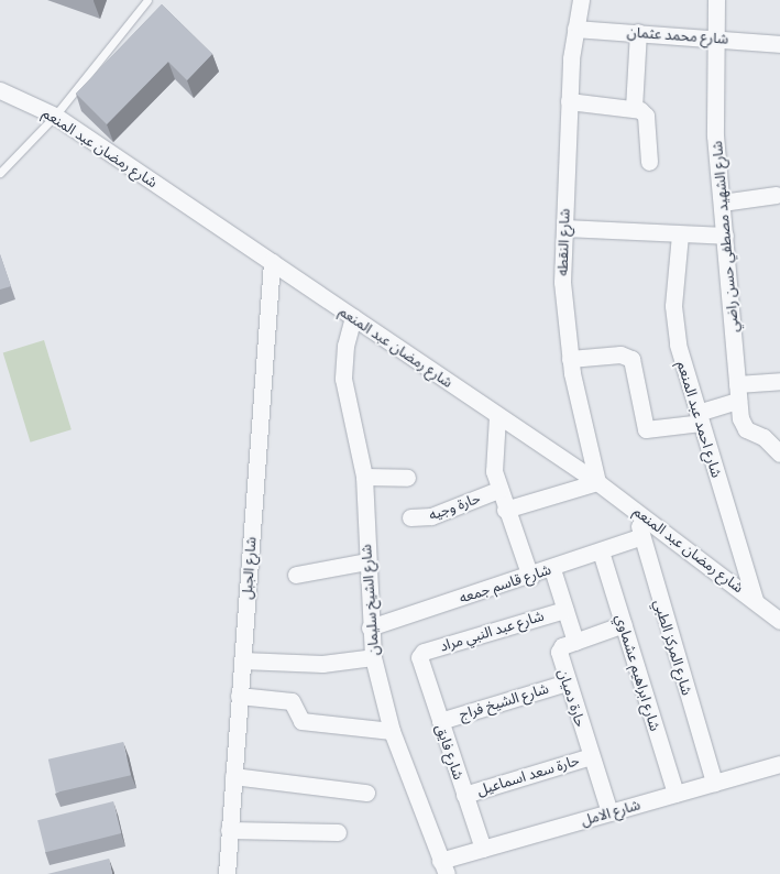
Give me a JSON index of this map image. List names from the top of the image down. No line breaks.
{"streets":{"street":["شارع محمد عثمان","شارع رمضان عبد المنعم","شارع الشهيد مصطفي حسن راضي","شارع النقطه","شارع احمد عبد المنعم","حارة وجيه","شارع الجبل","شارع قاسم جمعه","شارع الشيخ سليمان","شارع عبد النبي مراد","شارع المركز الطبي","شارع ابراهيم عشماوي","حارة دميان","شارع الشيخ فراج","شارع فايق","حارة سعد اسماعيل","شارع الامل"]},"crossings":[["شارع محمد عثمان","شارع الشهيد مصطفي حسن راضي"],["شارع محمد عثمان","شارع النقطه"],["شارع رمضان عبد المنعم","شارع النقطه"],["شارع رمضان عبد المنعم","شارع احمد عبد المنعم"],["شارع رمضان عبد المنعم","شارع الجبل"],["شارع رمضان عبد المنعم","شارع الشيخ سليمان"],["شارع رمضان عبد المنعم","شارع المركز الطبي"],["شارع قاسم جمعه","شارع الشيخ سليمان"],["شارع قاسم جمعه","شارع المركز الطبي"],["شارع قاسم جمعه","شارع ابراهيم عشماوي"],["شارع الشيخ سليمان","شارع الامل"],["شارع عبد النبي مراد","شارع فايق"],["شارع المركز الطبي","شارع الامل"],["شارع ابراهيم عشماوي","حارة دميان"],["شارع ابراهيم عشماوي","شارع الامل"],["حارة دميان","شارع الشيخ فراج"],["حارة دميان","حارة سعد اسماعيل"],["حارة دميان","شارع الامل"],["شارع الشيخ فراج","شارع فايق"],["شارع فايق","حارة سعد اسماعيل"],["شارع فايق","شارع الامل"]]}
